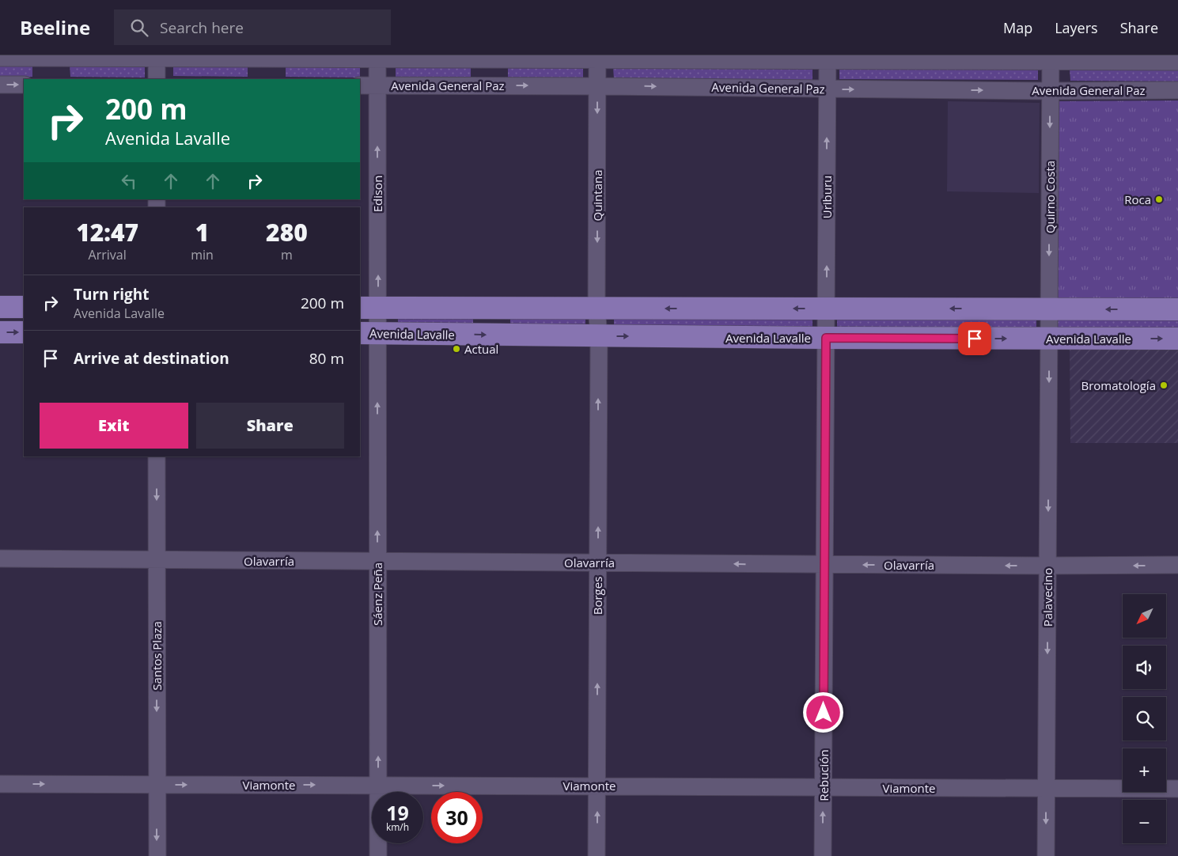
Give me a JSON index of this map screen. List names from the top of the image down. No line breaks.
{"streets":{"main road":["Avenida Lavalle"],"street":["Avenida General Paz","Edison","Quintana","Uriburu","Quirno Costa","Olavarría","Sáenz Peña","Borges","Palavecino","Santos Plaza","Rebución","Viamonte"]},"crossings":[["Avenida General Paz","Edison"],["Avenida General Paz","Quintana"],["Avenida General Paz","Uriburu"],["Avenida General Paz","Quirno Costa"],["Edison","Avenida Lavalle"],["Edison","Sáenz Peña"],["Quintana","Avenida Lavalle"],["Quintana","Borges"],["Uriburu","Avenida Lavalle"],["Uriburu","Rebución"],["Quirno Costa","Avenida Lavalle"],["Quirno Costa","Palavecino"],["Avenida Lavalle","Sáenz Peña"],["Avenida Lavalle","Borges"],["Avenida Lavalle","Palavecino"],["Avenida Lavalle","Rebución"],["Olavarría","Sáenz Peña"],["Olavarría","Borges"],["Olavarría","Palavecino"],["Olavarría","Santos Plaza"],["Olavarría","Rebución"],["Sáenz Peña","Viamonte"],["Borges","Viamonte"],["Palavecino","Viamonte"],["Santos Plaza","Viamonte"],["Rebución","Viamonte"]],"one_way":["Edison","Quintana","Uriburu","Quirno Costa","Olavarría","Sáenz Peña","Borges","Palavecino","Santos Plaza","Viamonte"],"places":["Roca","Actual","Bromatología"],"north":"bottom left","page":{"header":"Beeline","search":"Search here","nav":["Map","Layers","Share"],"turn":["200 m","Avenida Lavalle"],"eta":["12:47","Arrival","1","min","280","m"],"list":[{"name":"Turn right","note":"Avenida Lavalle","value":"200 m"},{"name":"Arrive at destination","value":"80 m"}],"buttons":["Exit","Share"],"map_buttons":["+","−"],"speed":"19 km/h","limit":"30"}}
